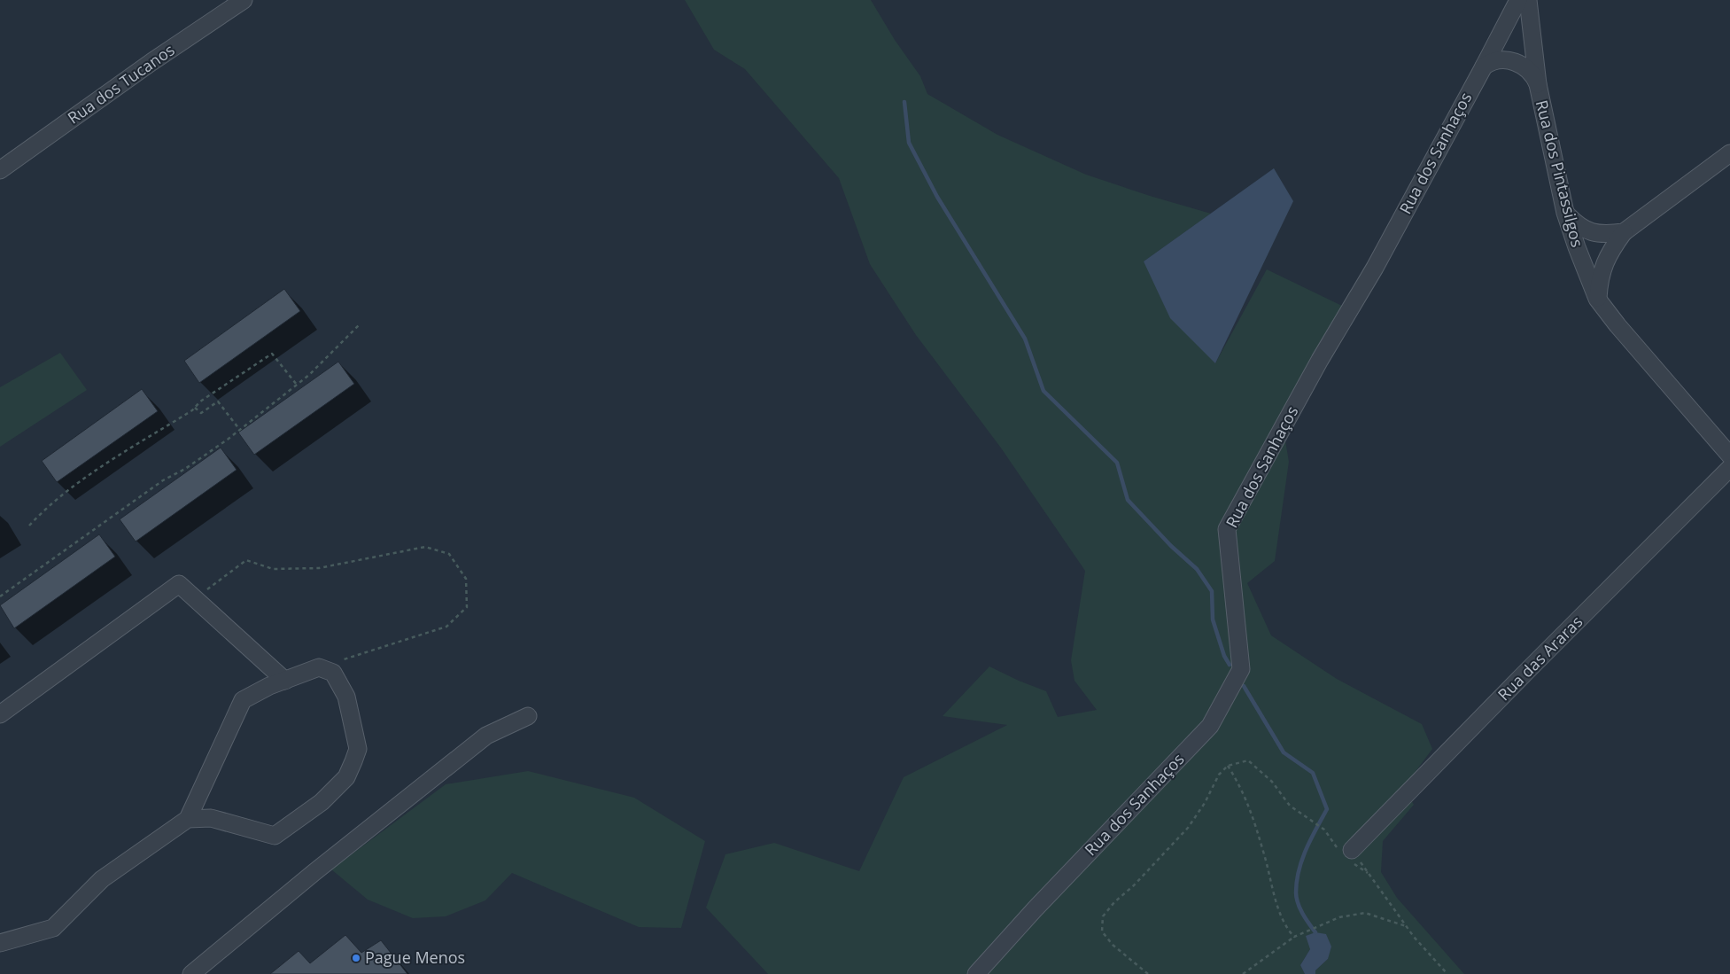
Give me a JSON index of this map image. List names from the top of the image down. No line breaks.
{"streets":{"street":["Rua dos Tucanos","Rua dos Sanhaços","Rua dos Pintassilgos","Rua das Araras"]},"places":["Pague Menos"]}
